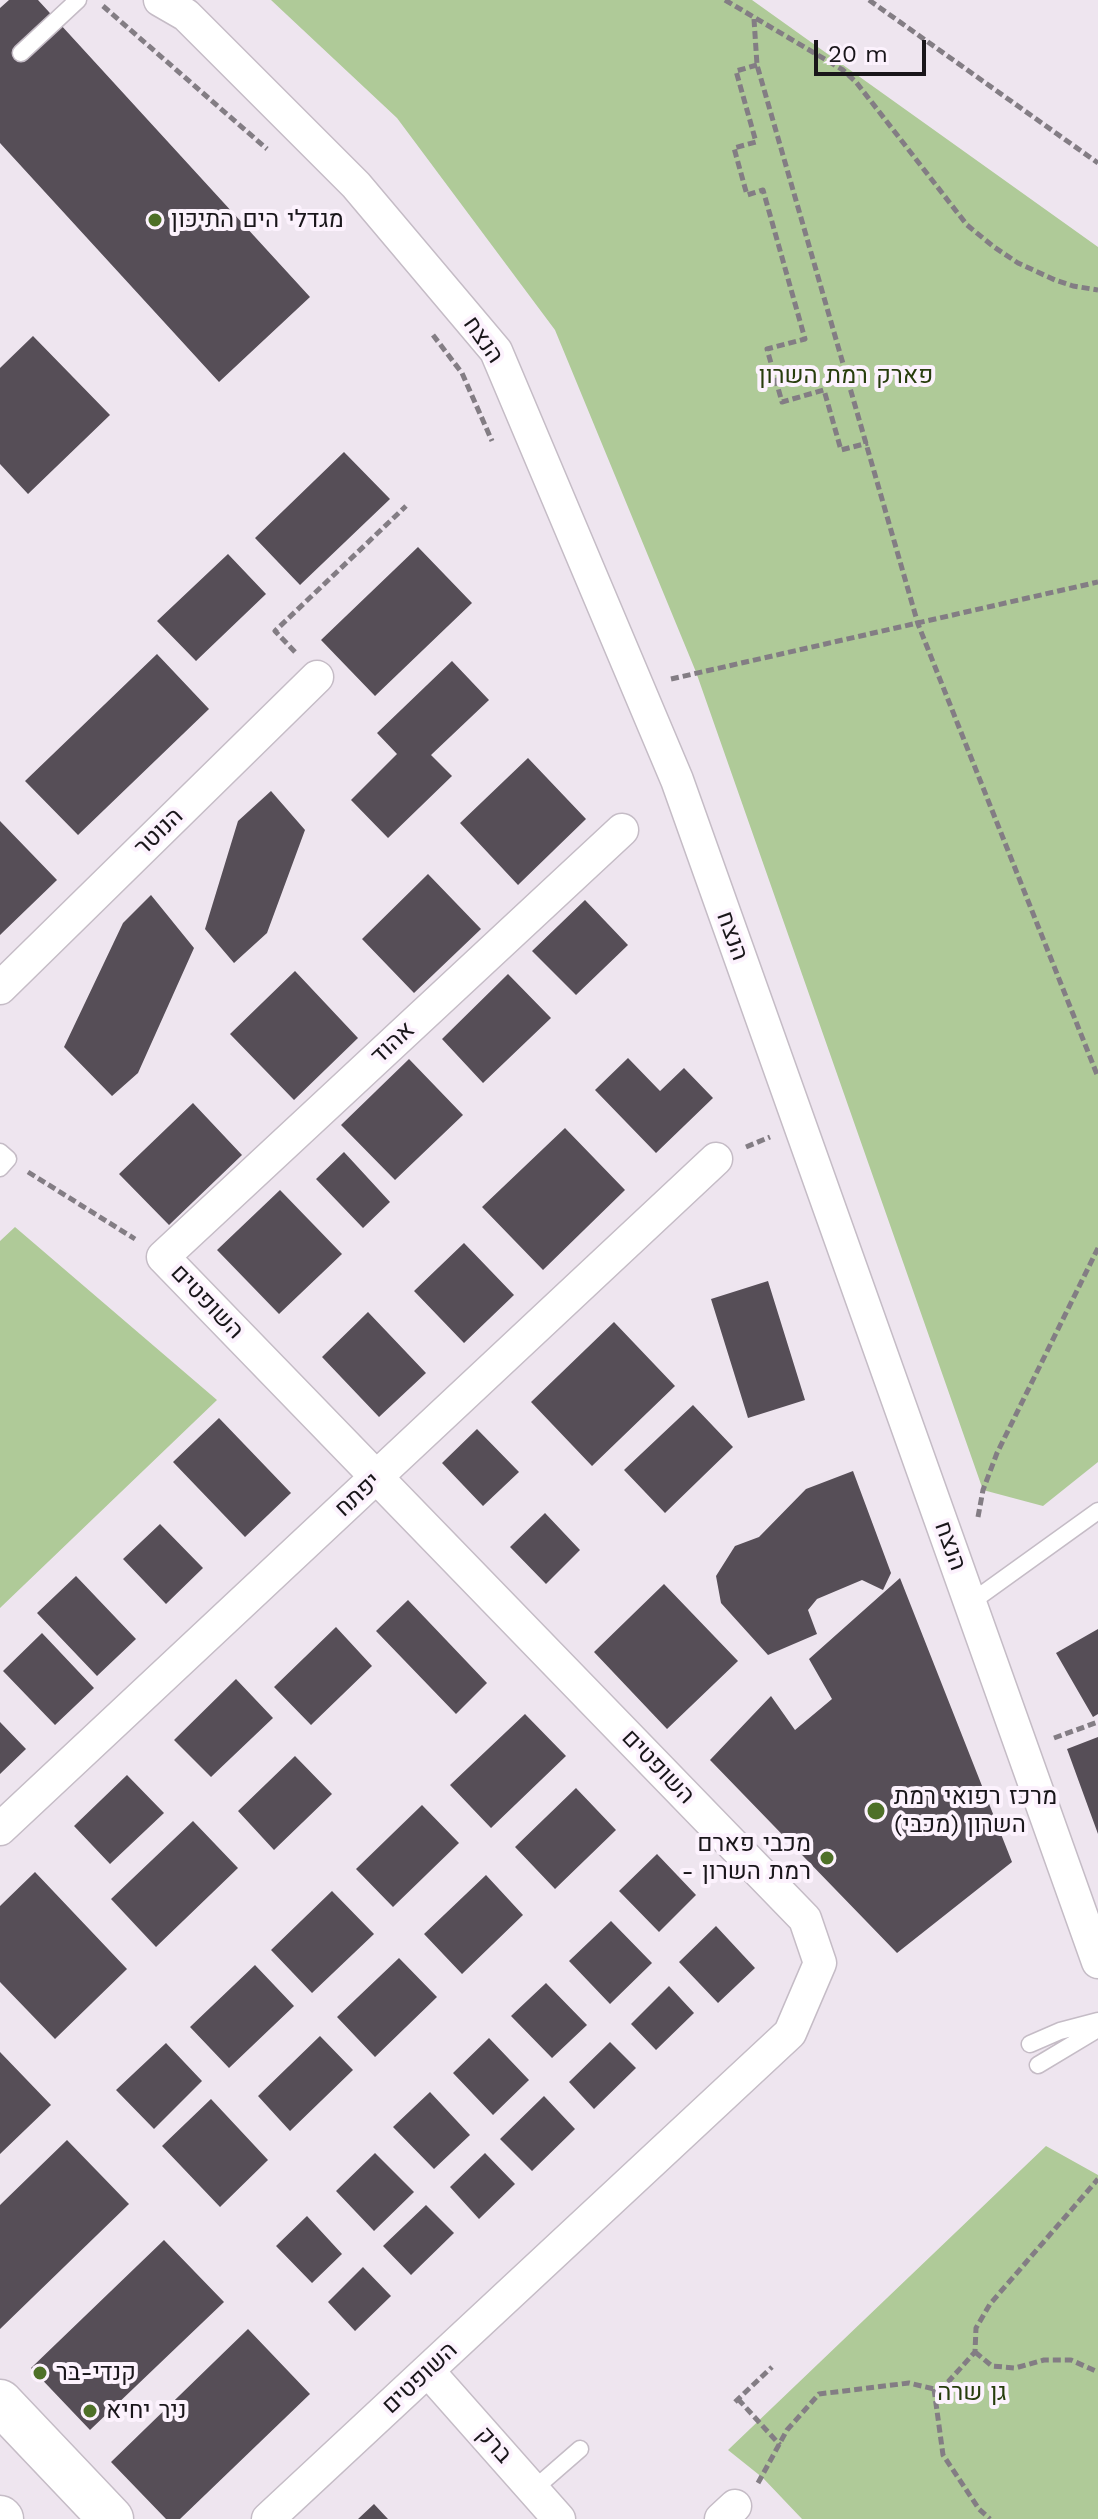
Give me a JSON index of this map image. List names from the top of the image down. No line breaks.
{"streets":{"street":["הנצח","הנוטר","אהוד","השופטים","יפתח","ברק"]},"crossings":[["אהוד","השופטים"],["השופטים","יפתח"],["השופטים","ברק"]],"parks":["פארק רמת השרון","גן שרה"],"places":["מגדלי הים התיכון","מרכז רפואי רמת השרון (מכבי)","מכבי פארם - רמת השרון","קנדי-בר","ניר יחיא"],"scale_bar":"20 m"}
